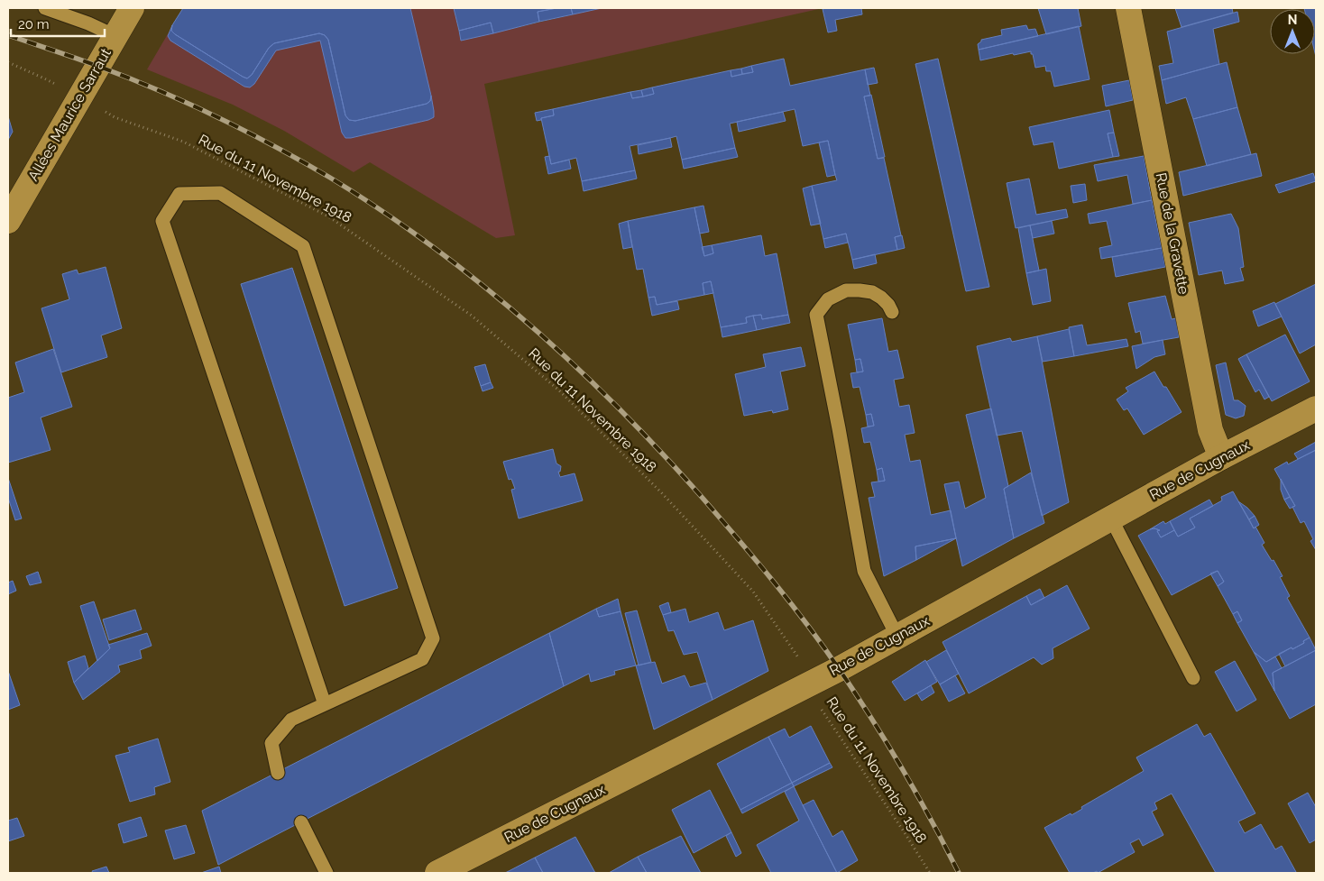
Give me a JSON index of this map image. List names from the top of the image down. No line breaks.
{"streets":{"street":["Allées Maurice Sarraut","Rue de la Gravette","Rue de Cugnaux"],"path":["Rue du 11 Novembre 1918"]},"crossings":[["Rue du 11 Novembre 1918","Rue de Cugnaux"],["Rue de la Gravette","Rue de Cugnaux"]],"scale_bar":"20 m","north":"top"}
